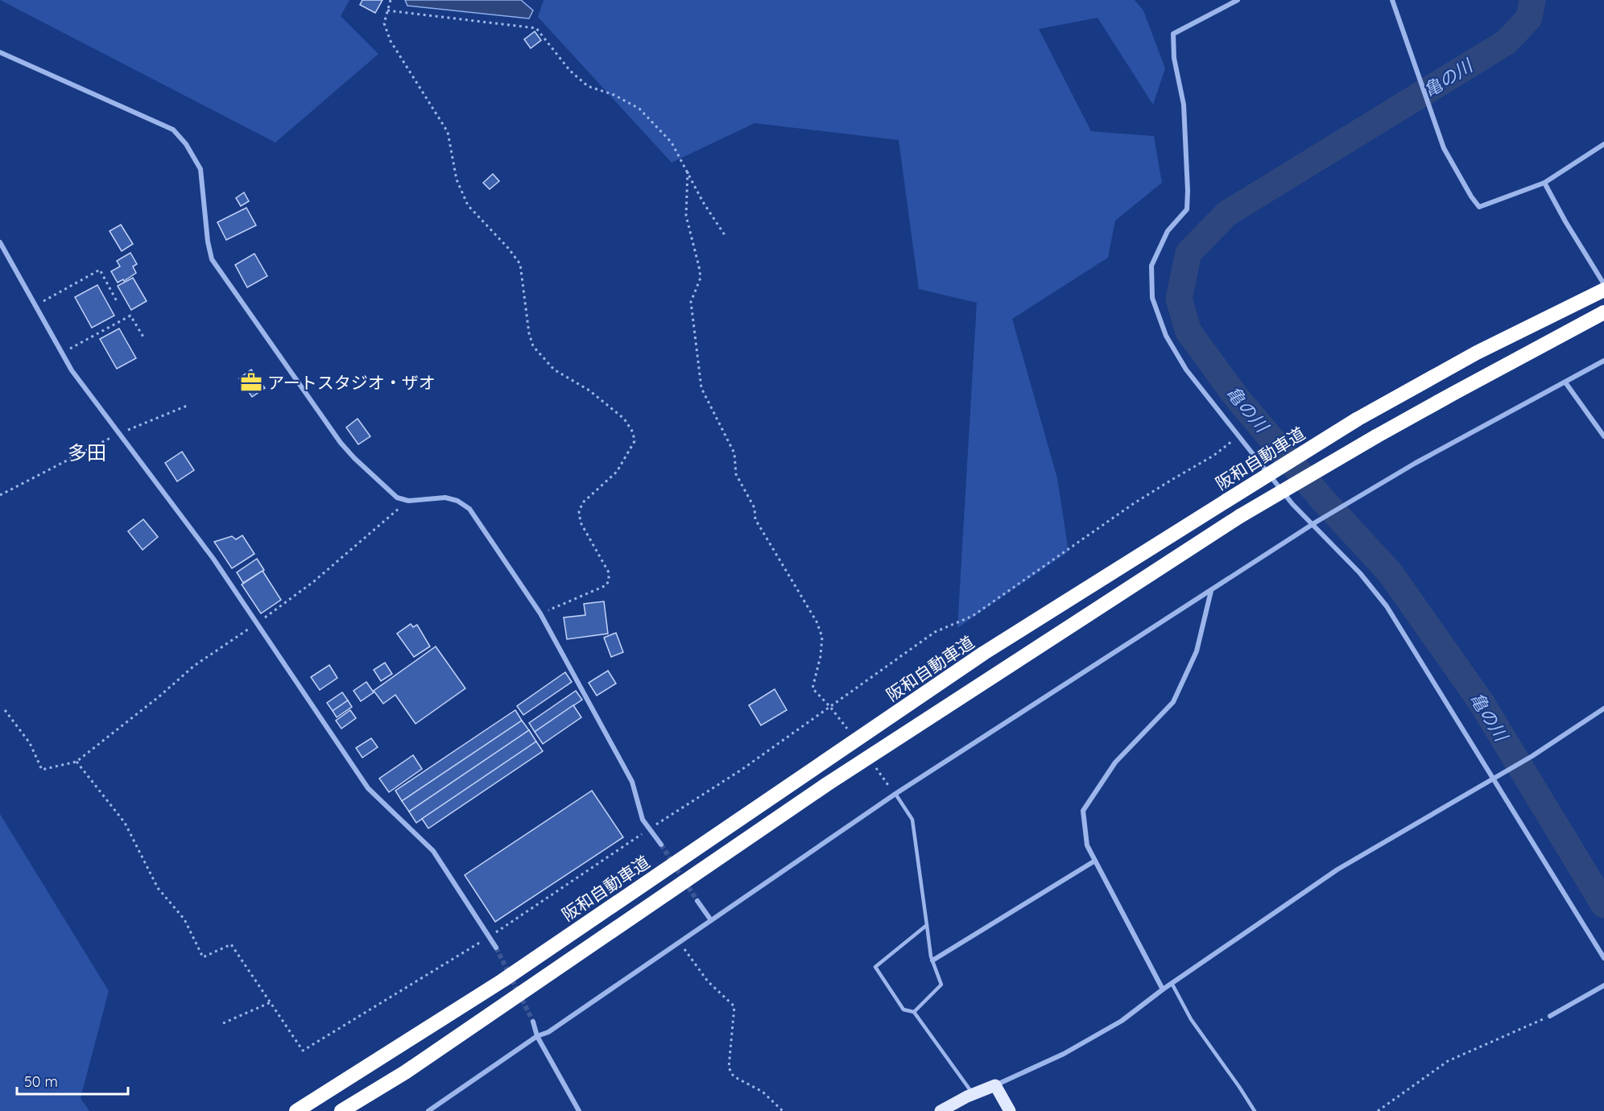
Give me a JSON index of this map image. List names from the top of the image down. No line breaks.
{"streets":{"highway":["阪和自動車道"]},"districts":["多田"],"water":["亀の川"],"places":{"office":["アートスタジオ・ザオ"]},"scale_bar":"50 m"}
